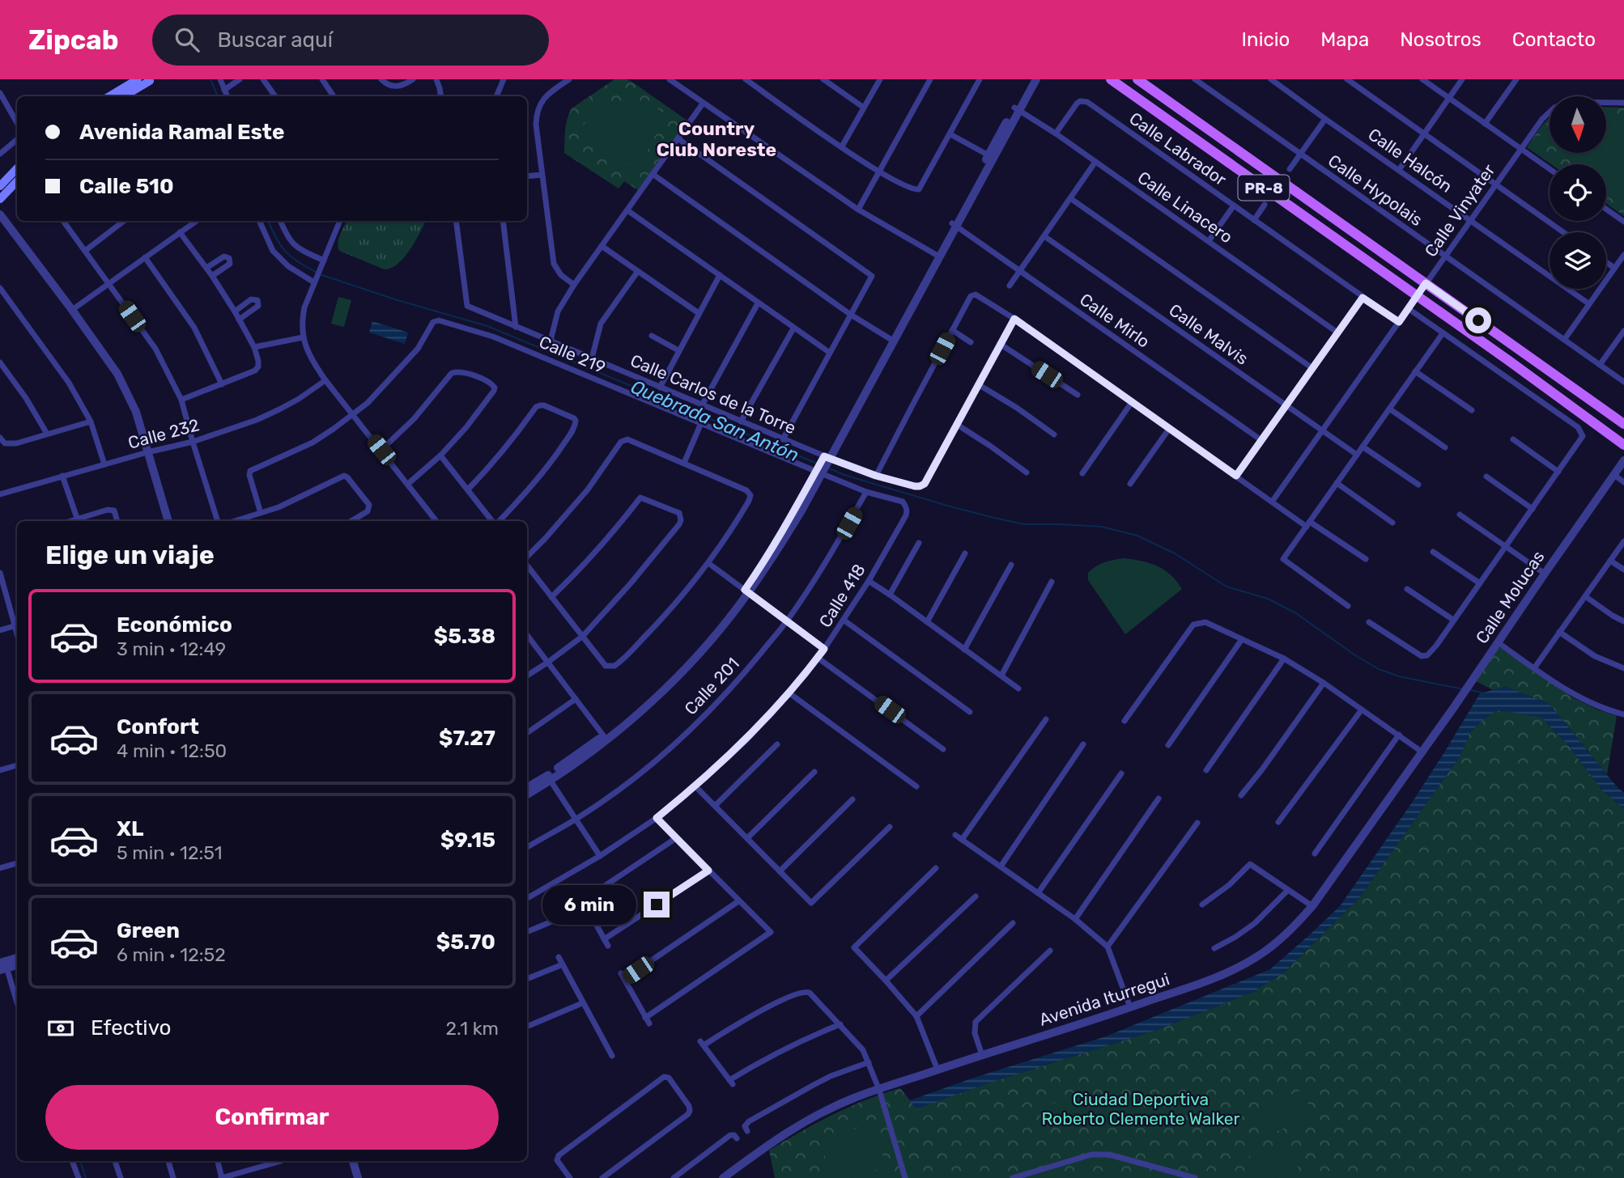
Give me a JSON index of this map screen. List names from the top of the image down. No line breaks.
{"streets":{"main road":["PR-8"],"street":["Calle Labrador","Calle Halcón","Calle Hypolais","Calle Linacero","Calle Vinyater","Calle Mirlo","Calle Malvis","Calle 219","Calle Carlos de la Torre","Calle 232","Calle 418","Calle Molucas","Calle 201","Avenida Iturregui"]},"crossings":[["Calle Labrador","Calle Linacero"],["Calle Labrador","Calle Vinyater"],["Calle Halcón","Calle Vinyater"],["PR-8","Calle Vinyater"],["Calle Hypolais","Calle Vinyater"],["Calle Vinyater","Calle Malvis"],["Calle 219","Calle 418"],["Calle 219","Calle 201"],["Calle Molucas","Avenida Iturregui"]],"districts":["Country Club Noreste"],"water":["Quebrada San Antón"],"parks":["Ciudad Deportiva Roberto Clemente Walker"],"north":"bottom","page":{"header":"Zipcab","search":"Buscar aquí","nav":["Inicio","Mapa","Nosotros","Contacto"],"banner":["Avenida Ramal Este","Calle 510"],"heading":"Elige un viaje","list":[{"name":"Económico","note":"3 min · 12:49","value":"$5.38"},{"name":"Confort","note":"4 min · 12:50","value":"$7.27"},{"name":"XL","note":"5 min · 12:51","value":"$9.15"},{"name":"Green","note":"6 min · 12:52","value":"$5.70"}],"bubble":"6 min","pay":["Efectivo","2.1 km"],"buttons":"Confirmar"}}
